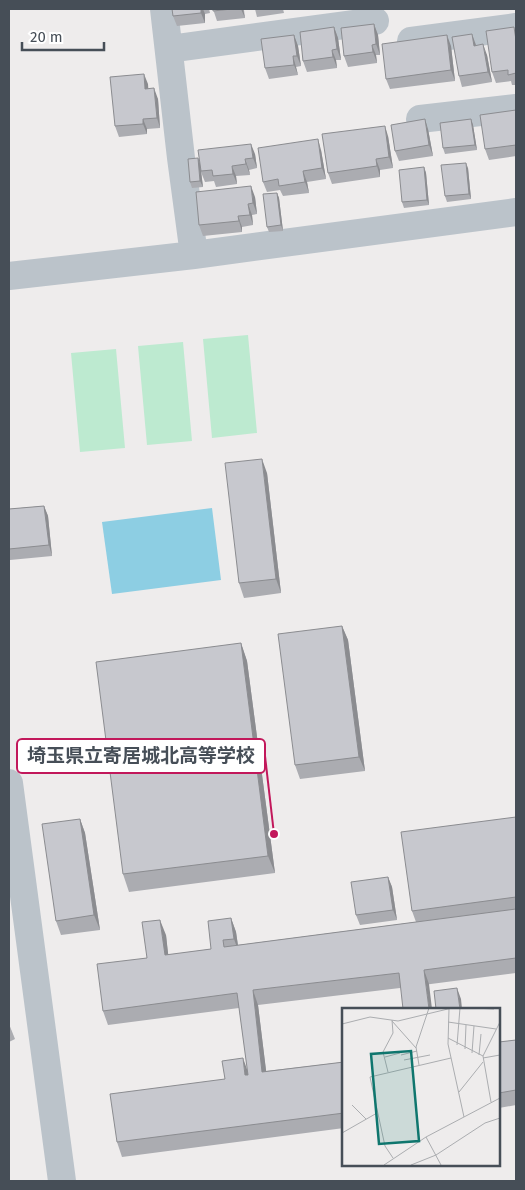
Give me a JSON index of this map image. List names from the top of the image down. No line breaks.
{"places":["埼玉県立寄居城北高等学校"],"scale_bar":"20 m"}
